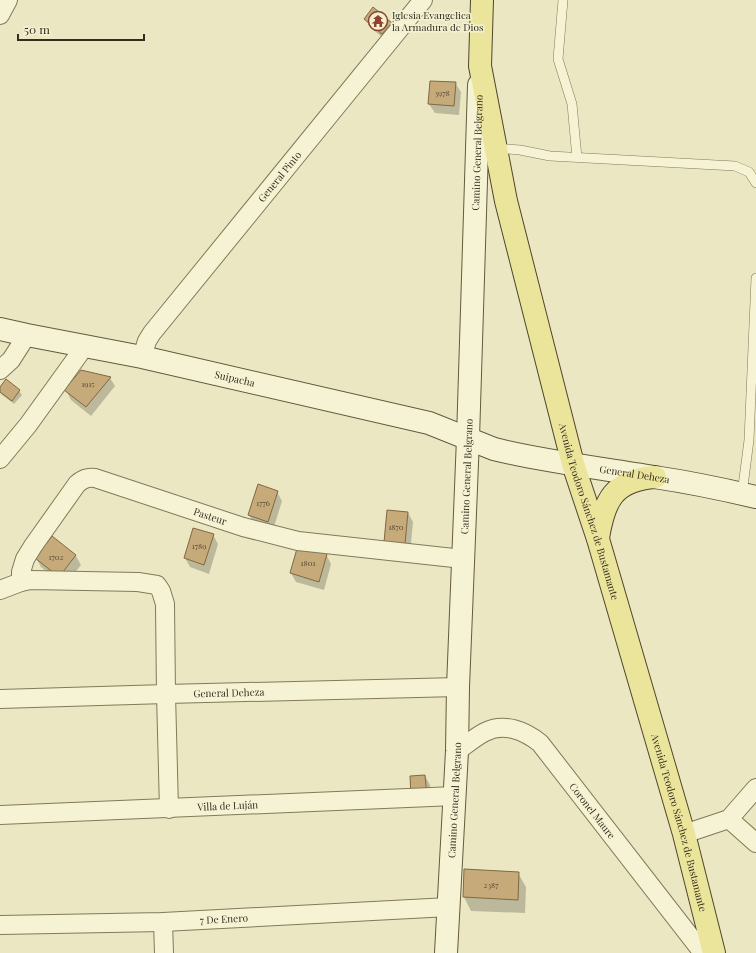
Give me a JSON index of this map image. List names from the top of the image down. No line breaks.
{"streets":{"main road":["Camino General Belgrano","Avenida Teodoro Sánchez de Bustamante"],"street":["General Pinto","Suipacha","General Deheza","Pasteur","Villa de Luján","Coronel Maure","7 De Enero"]},"crossings":[["Camino General Belgrano","Suipacha"],["Camino General Belgrano","General Deheza"],["Camino General Belgrano","Avenida Teodoro Sánchez de Bustamante"],["Camino General Belgrano","Pasteur"],["Camino General Belgrano","Villa de Luján"],["Camino General Belgrano","Coronel Maure"],["Camino General Belgrano","7 De Enero"],["General Pinto","Suipacha"],["Suipacha","General Deheza"],["General Deheza","Avenida Teodoro Sánchez de Bustamante"]],"places":{"temple":["Iglesia Evangelica la Armadura de Dios"]},"house_numbers":["3978","1915","1776","1870","1789","1702","1801","2387"],"scale_bar":"50 m"}
